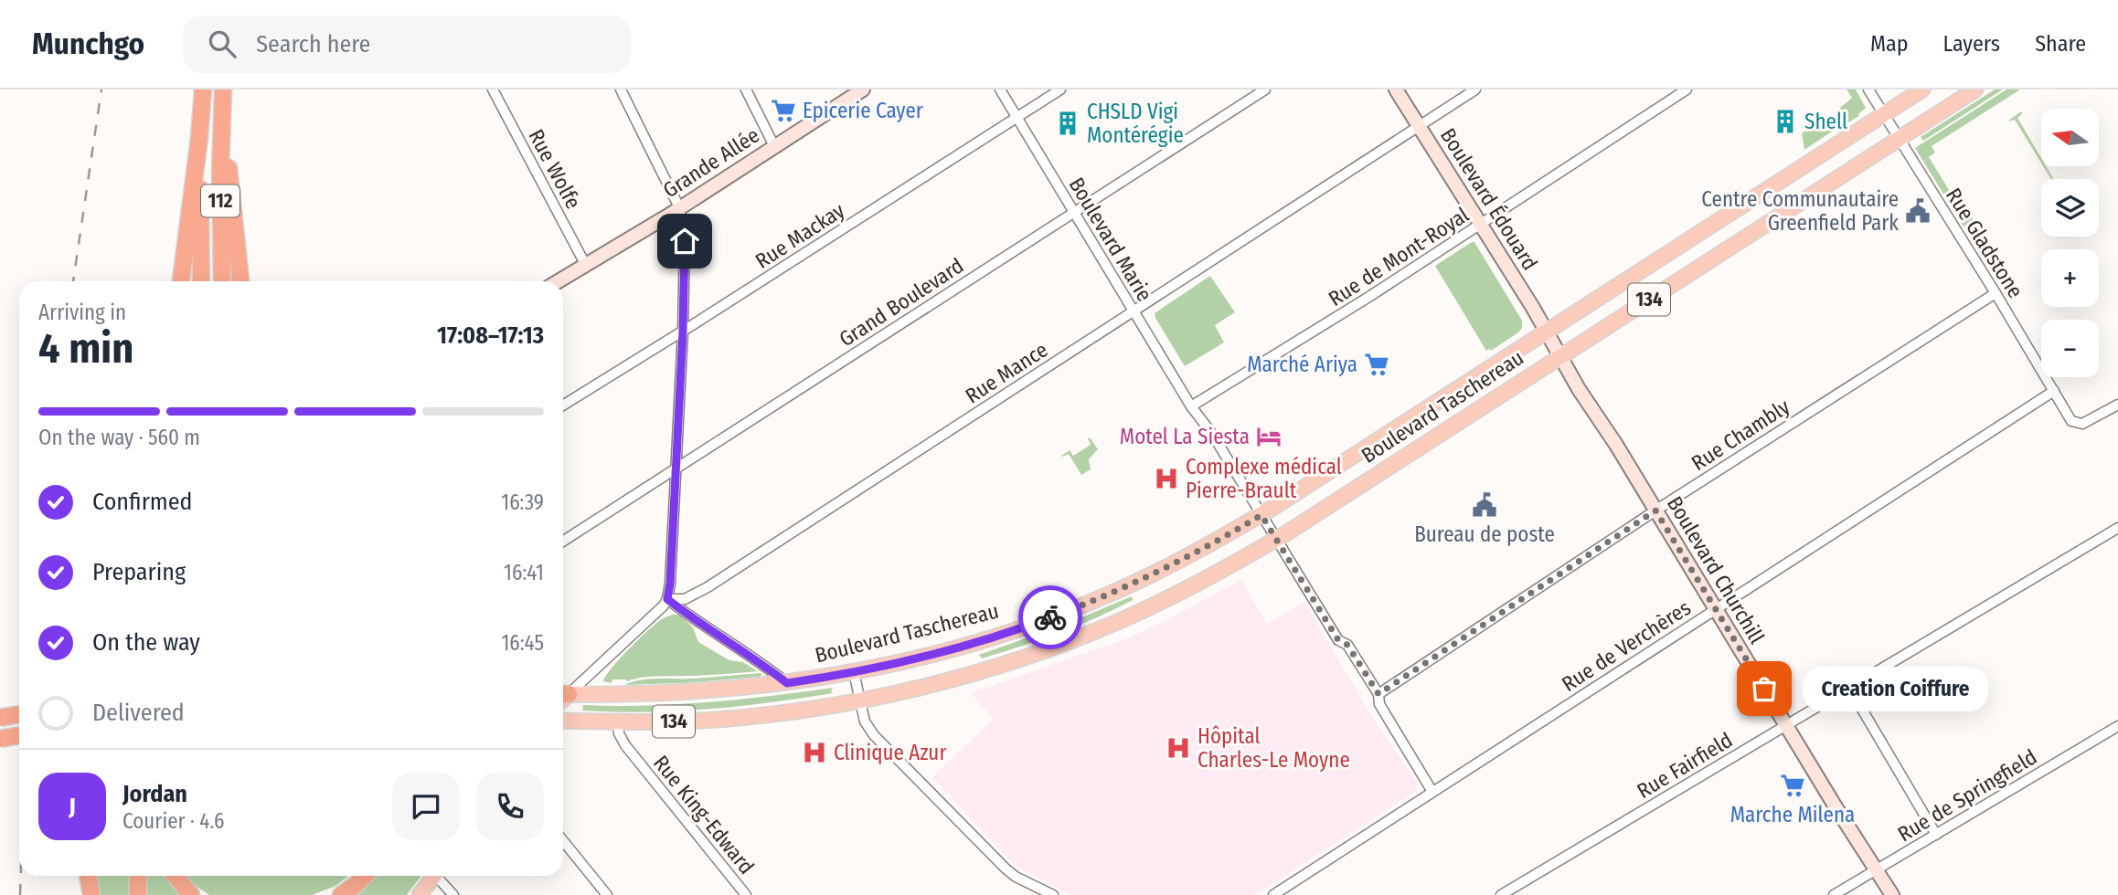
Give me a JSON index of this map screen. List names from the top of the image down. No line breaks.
{"streets":{"highway":["112"],"main road":["134","Boulevard Taschereau"],"street":["Grande Allée","Rue Wolfe","Boulevard Édouard","Rue Mackay","Boulevard Marie","Rue Gladstone","Rue de Mont-Royal","Grand Boulevard","Rue Mance","Rue Chambly","Boulevard Churchill","Rue de Verchères","Rue Fairfield","Rue de Springfield","Rue King-Edward"]},"crossings":[["Grande Allée","Rue Wolfe"],["Boulevard Édouard","Rue de Mont-Royal"],["Boulevard Édouard","Rue Mance"],["Boulevard Édouard","Boulevard Taschereau"],["Boulevard Édouard","Boulevard Churchill"],["Rue Mackay","Boulevard Marie"],["Boulevard Marie","Rue de Mont-Royal"],["Boulevard Marie","Grand Boulevard"],["Boulevard Marie","Rue Mance"],["Boulevard Marie","Boulevard Taschereau"],["Boulevard Marie","Rue Chambly"],["Boulevard Marie","Rue de Verchères"],["Rue Gladstone","Boulevard Taschereau"],["Rue Gladstone","Rue Chambly"],["Rue Gladstone","Rue de Verchères"],["Boulevard Taschereau","Boulevard Churchill"],["Boulevard Taschereau","Rue King-Edward"],["Rue Chambly","Boulevard Churchill"],["Boulevard Churchill","Rue de Verchères"],["Boulevard Churchill","Rue Fairfield"],["Boulevard Churchill","Rue de Springfield"]],"places":{"supermarket":["Epicerie Cayer","Marché Ariya","Marche Milena"],"building":["Shell","CHSLD Vigi Montérégie"],"public building":["Centre Communautaire Greenfield Park","Bureau de poste"],"hotel":["Motel La Siesta"],"hospital":["Complexe médical Pierre-Brault","Hôpital Charles-Le Moyne","Clinique Azur"],"other":["Creation Coiffure"]},"north":"left","page":{"header":"Munchgo","search":"Search here","nav":["Map","Layers","Share"],"map_buttons":["+","−"],"heading":["4 min","Arriving in","17:08–17:13"],"panel":["Jordan","Courier · 4.6"],"bar":"On the way · 560 m","list":[["Confirmed","16:39"],["Preparing","16:41"],["On the way","16:45"],"Delivered"],"bubble":"Creation Coiffure","round":"J"}}
